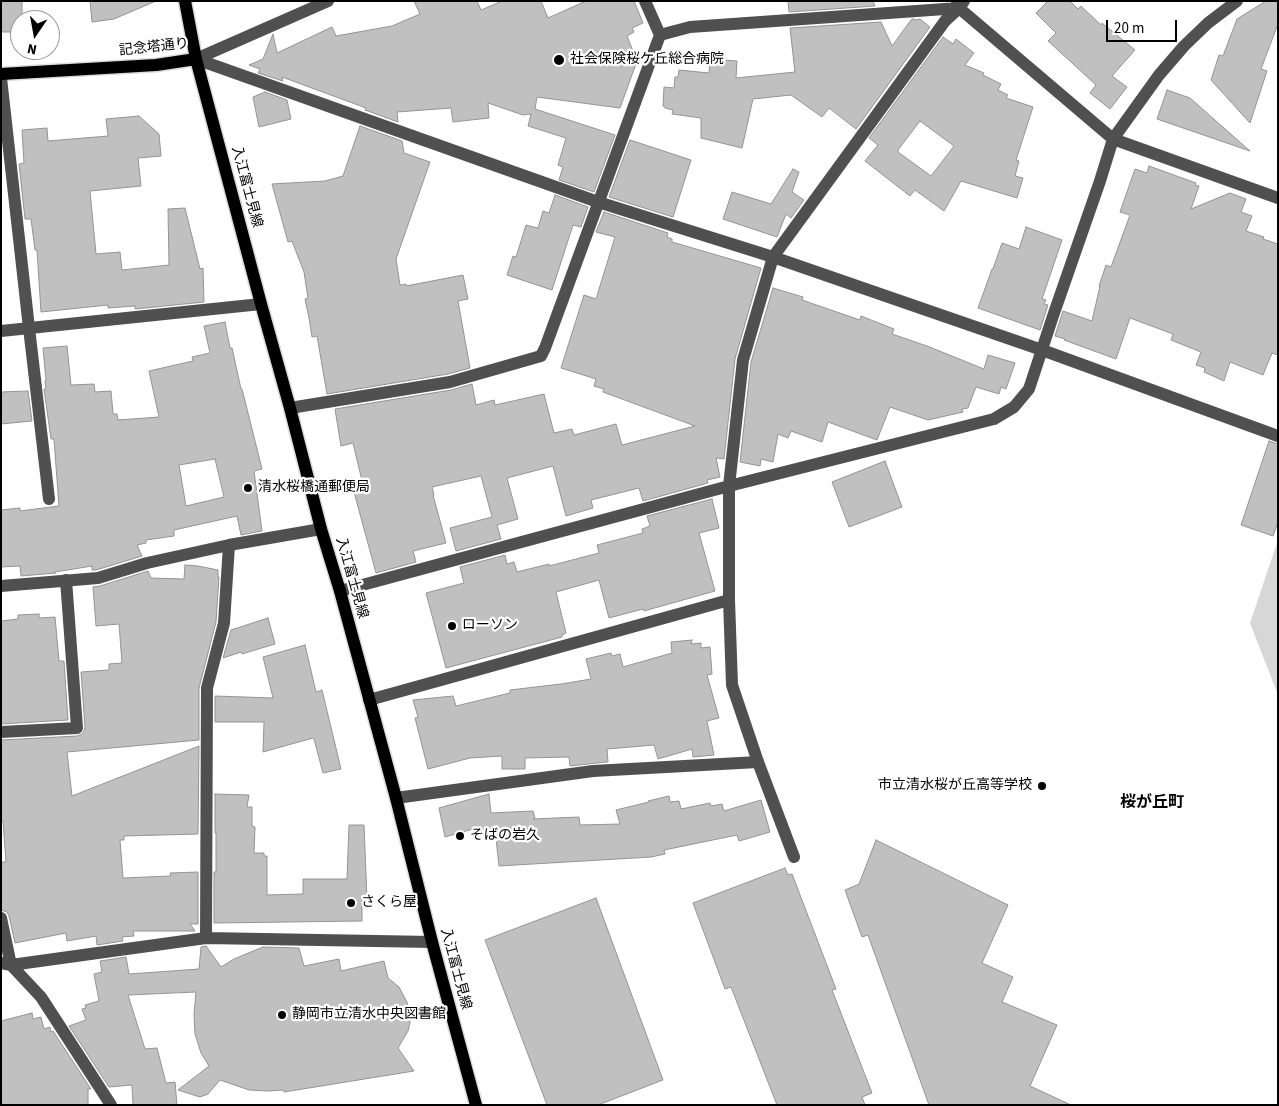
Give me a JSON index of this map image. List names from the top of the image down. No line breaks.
{"streets":{"main road":["記念塔通り","入江富士見線"]},"crossings":[["記念塔通り","入江富士見線"]],"districts":["桜が丘町"],"places":["社会保険桜ケ丘総合病院","清水桜橋通郵便局","ローソン","市立清水桜が丘高等学校","そばの岩久","さくら屋","静岡市立清水中央図書館"],"scale_bar":"20 m","north":"bottom"}
